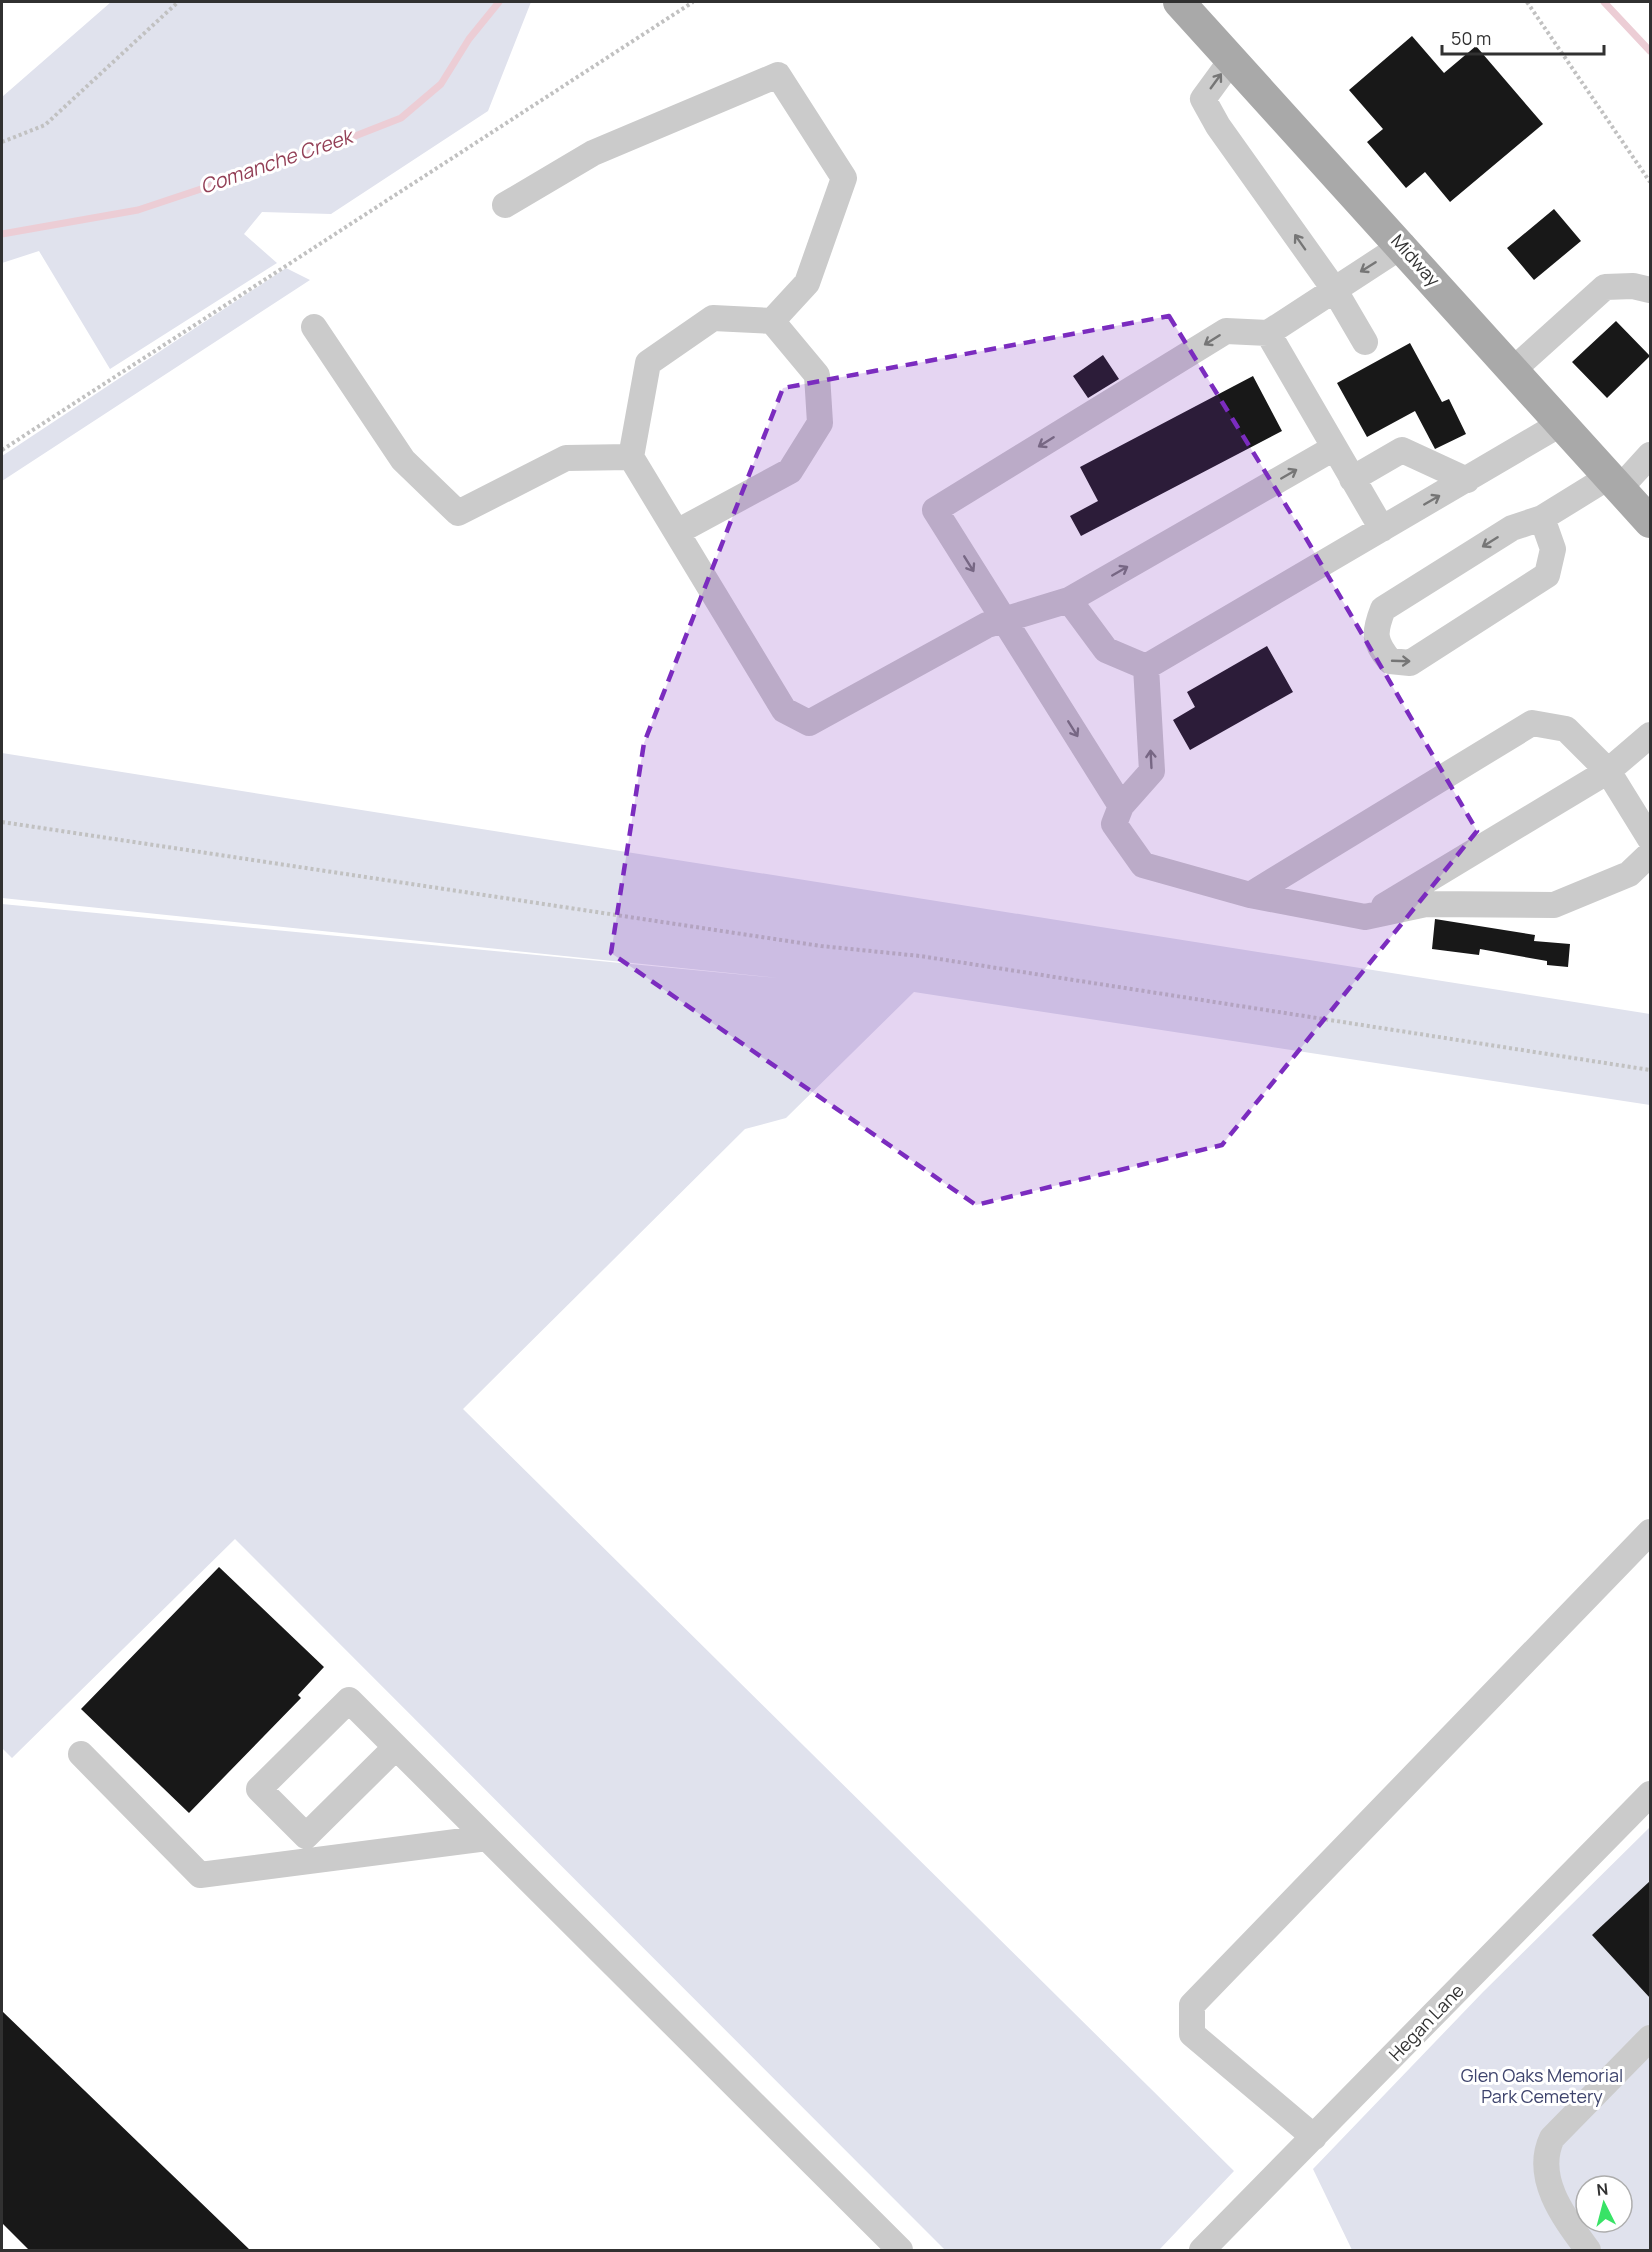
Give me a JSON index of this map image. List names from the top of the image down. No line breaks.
{"streets":{"main road":["Midway"],"street":["Hegan Lane"]},"water":["Comanche Creek"],"parks":["Glen Oaks Memorial Park Cemetery"],"scale_bar":"50 m","north":"top"}
